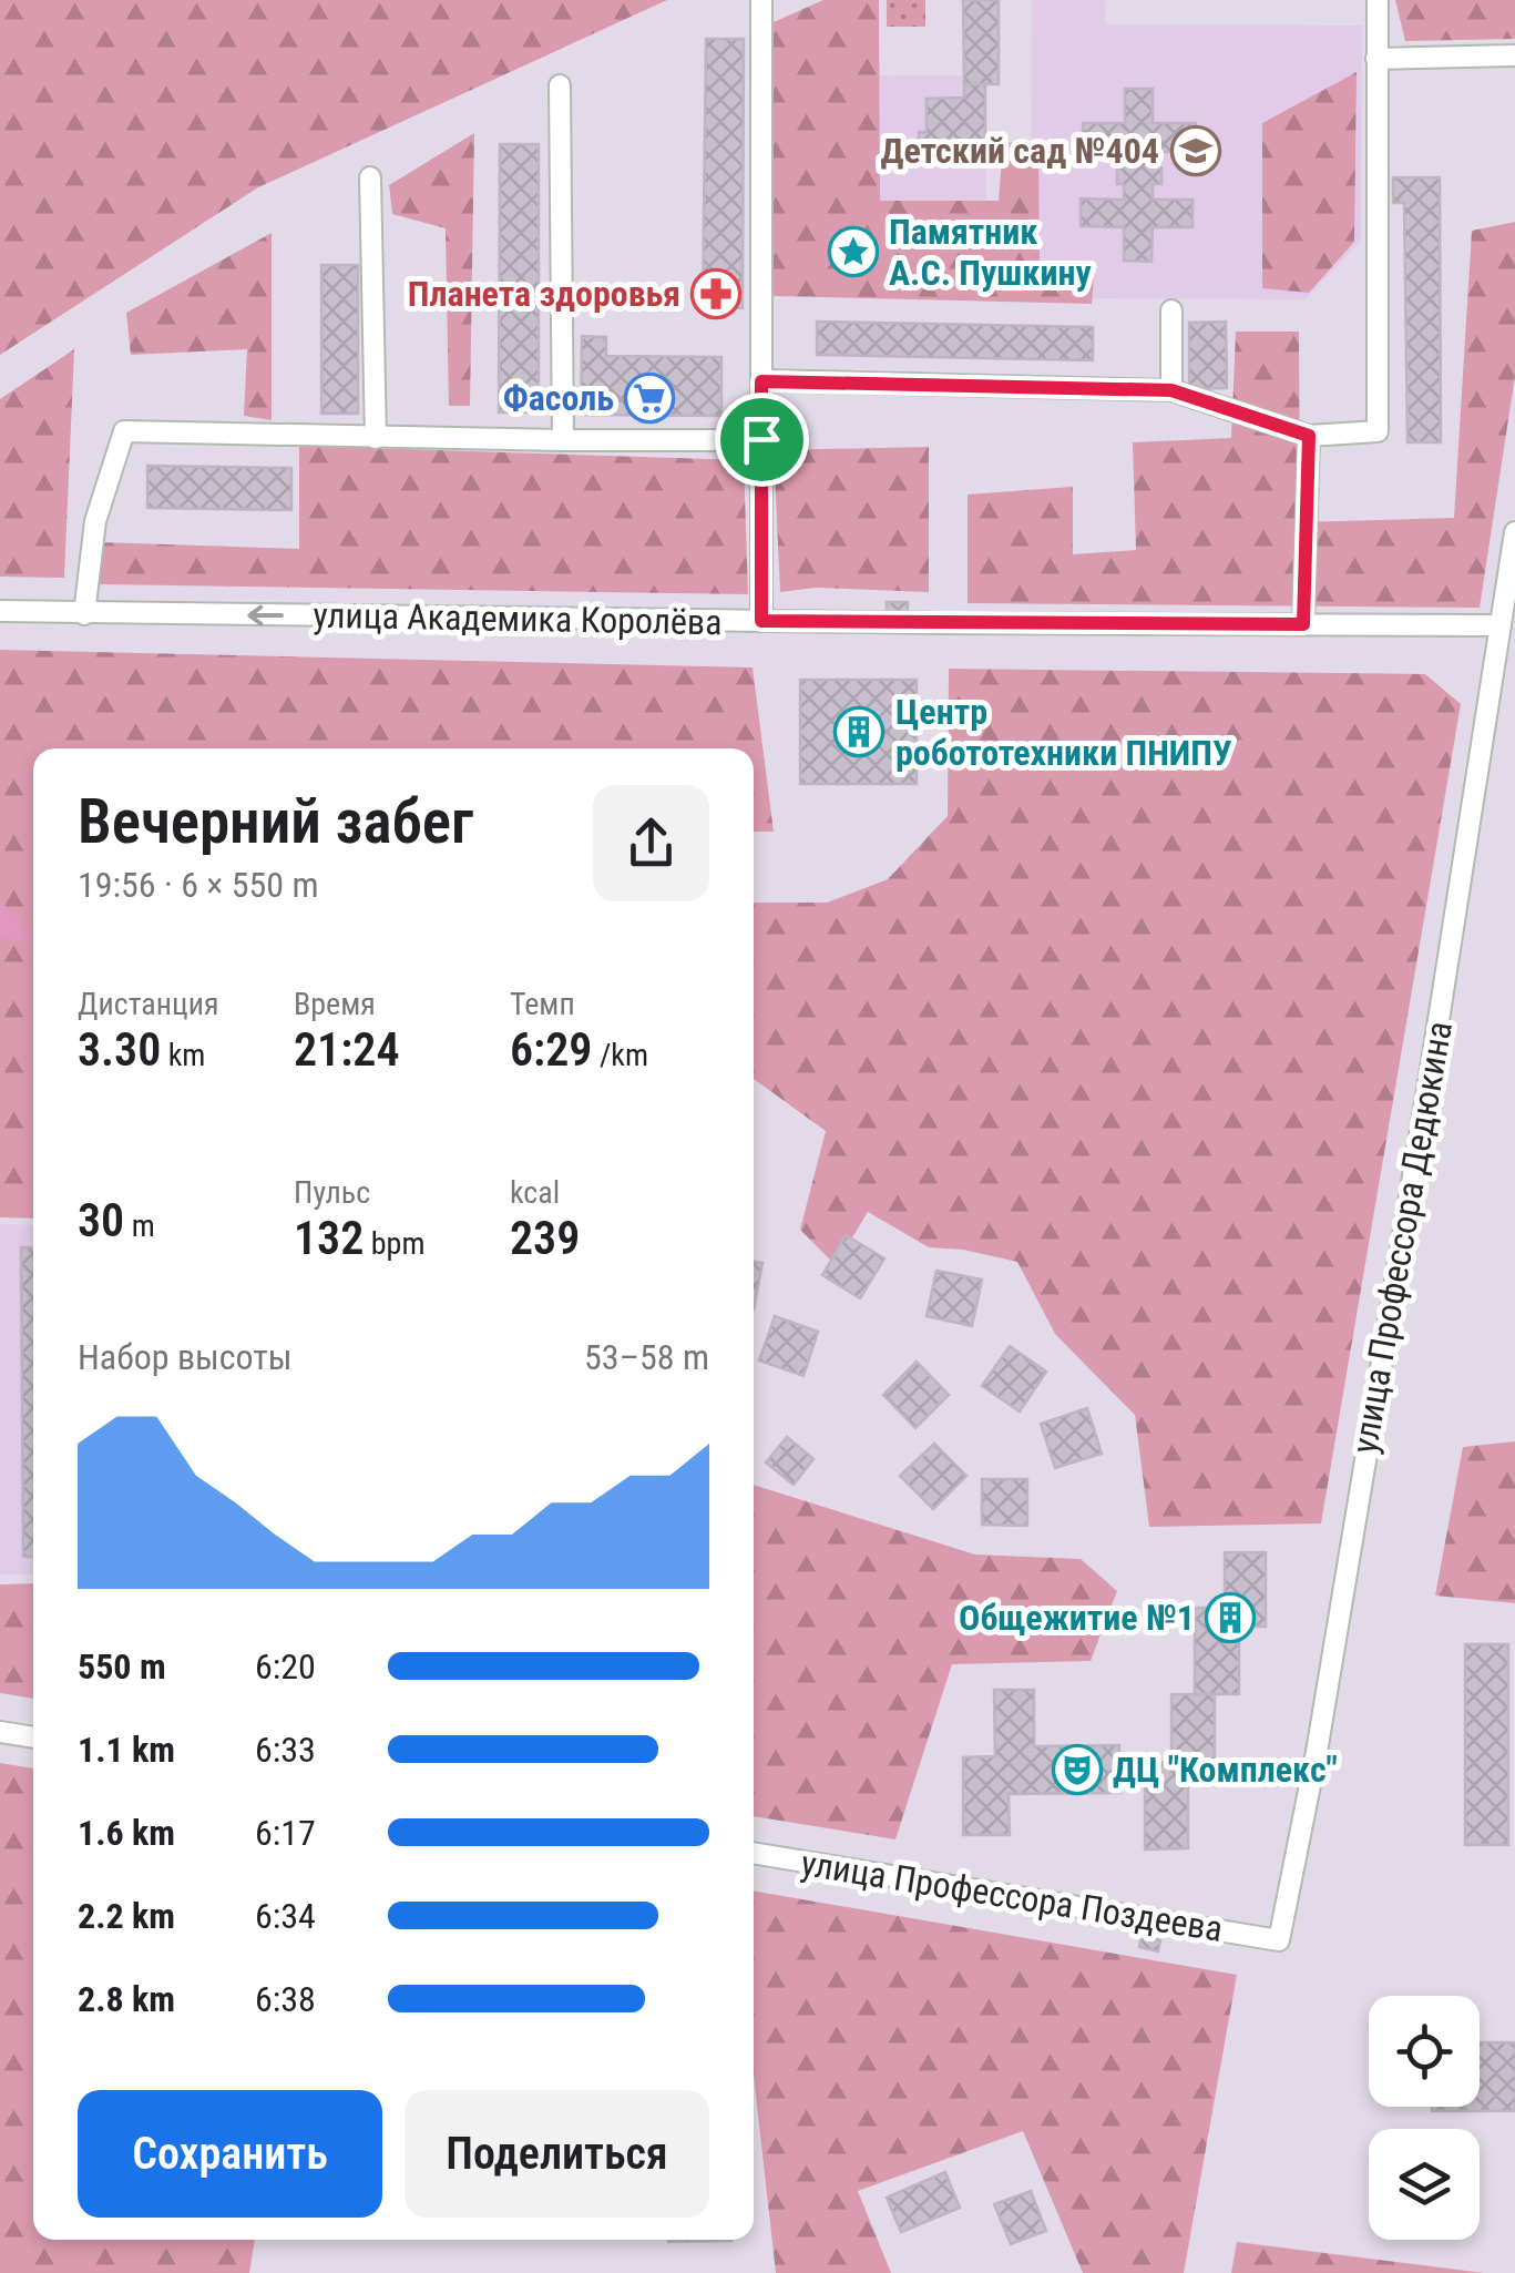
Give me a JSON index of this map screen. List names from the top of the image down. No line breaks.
{"streets":{"street":["улица Академика Королёва","улица Профессора Дедюкина","улица Профессора Поздеева"]},"crossings":[["улица Академика Королёва","улица Профессора Дедюкина"],["улица Профессора Дедюкина","улица Профессора Поздеева"]],"one_way":["улица Академика Королёва"],"places":{"school or university":["Детский сад №404"],"place":["Памятник А.С. Пушкину"],"pharmacy":["Планета здоровья"],"supermarket":["Фасоль"],"building":["Центр робототехники ПНИПУ","Общежитие №1"],"theatre":["ДЦ \"Комплекс\""]},"page":{"heading":["Вечерний забег","19:56 · 6 × 550 m"],"stats":[["Дистанция","3.30 km"],["Время","21:24"],["Темп","6:29 /km"],["30 m"],["Пульс","132 bpm"],["kcal","239"]],"chart":["Набор высоты","53–58 m"],"list":[{"name":"550 m","note":"6:20"},{"name":"1.1 km","note":"6:33"},{"name":"1.6 km","note":"6:17"},{"name":"2.2 km","note":"6:34"},{"name":"2.8 km","note":"6:38"}],"buttons":["Сохранить","Поделиться"]}}
